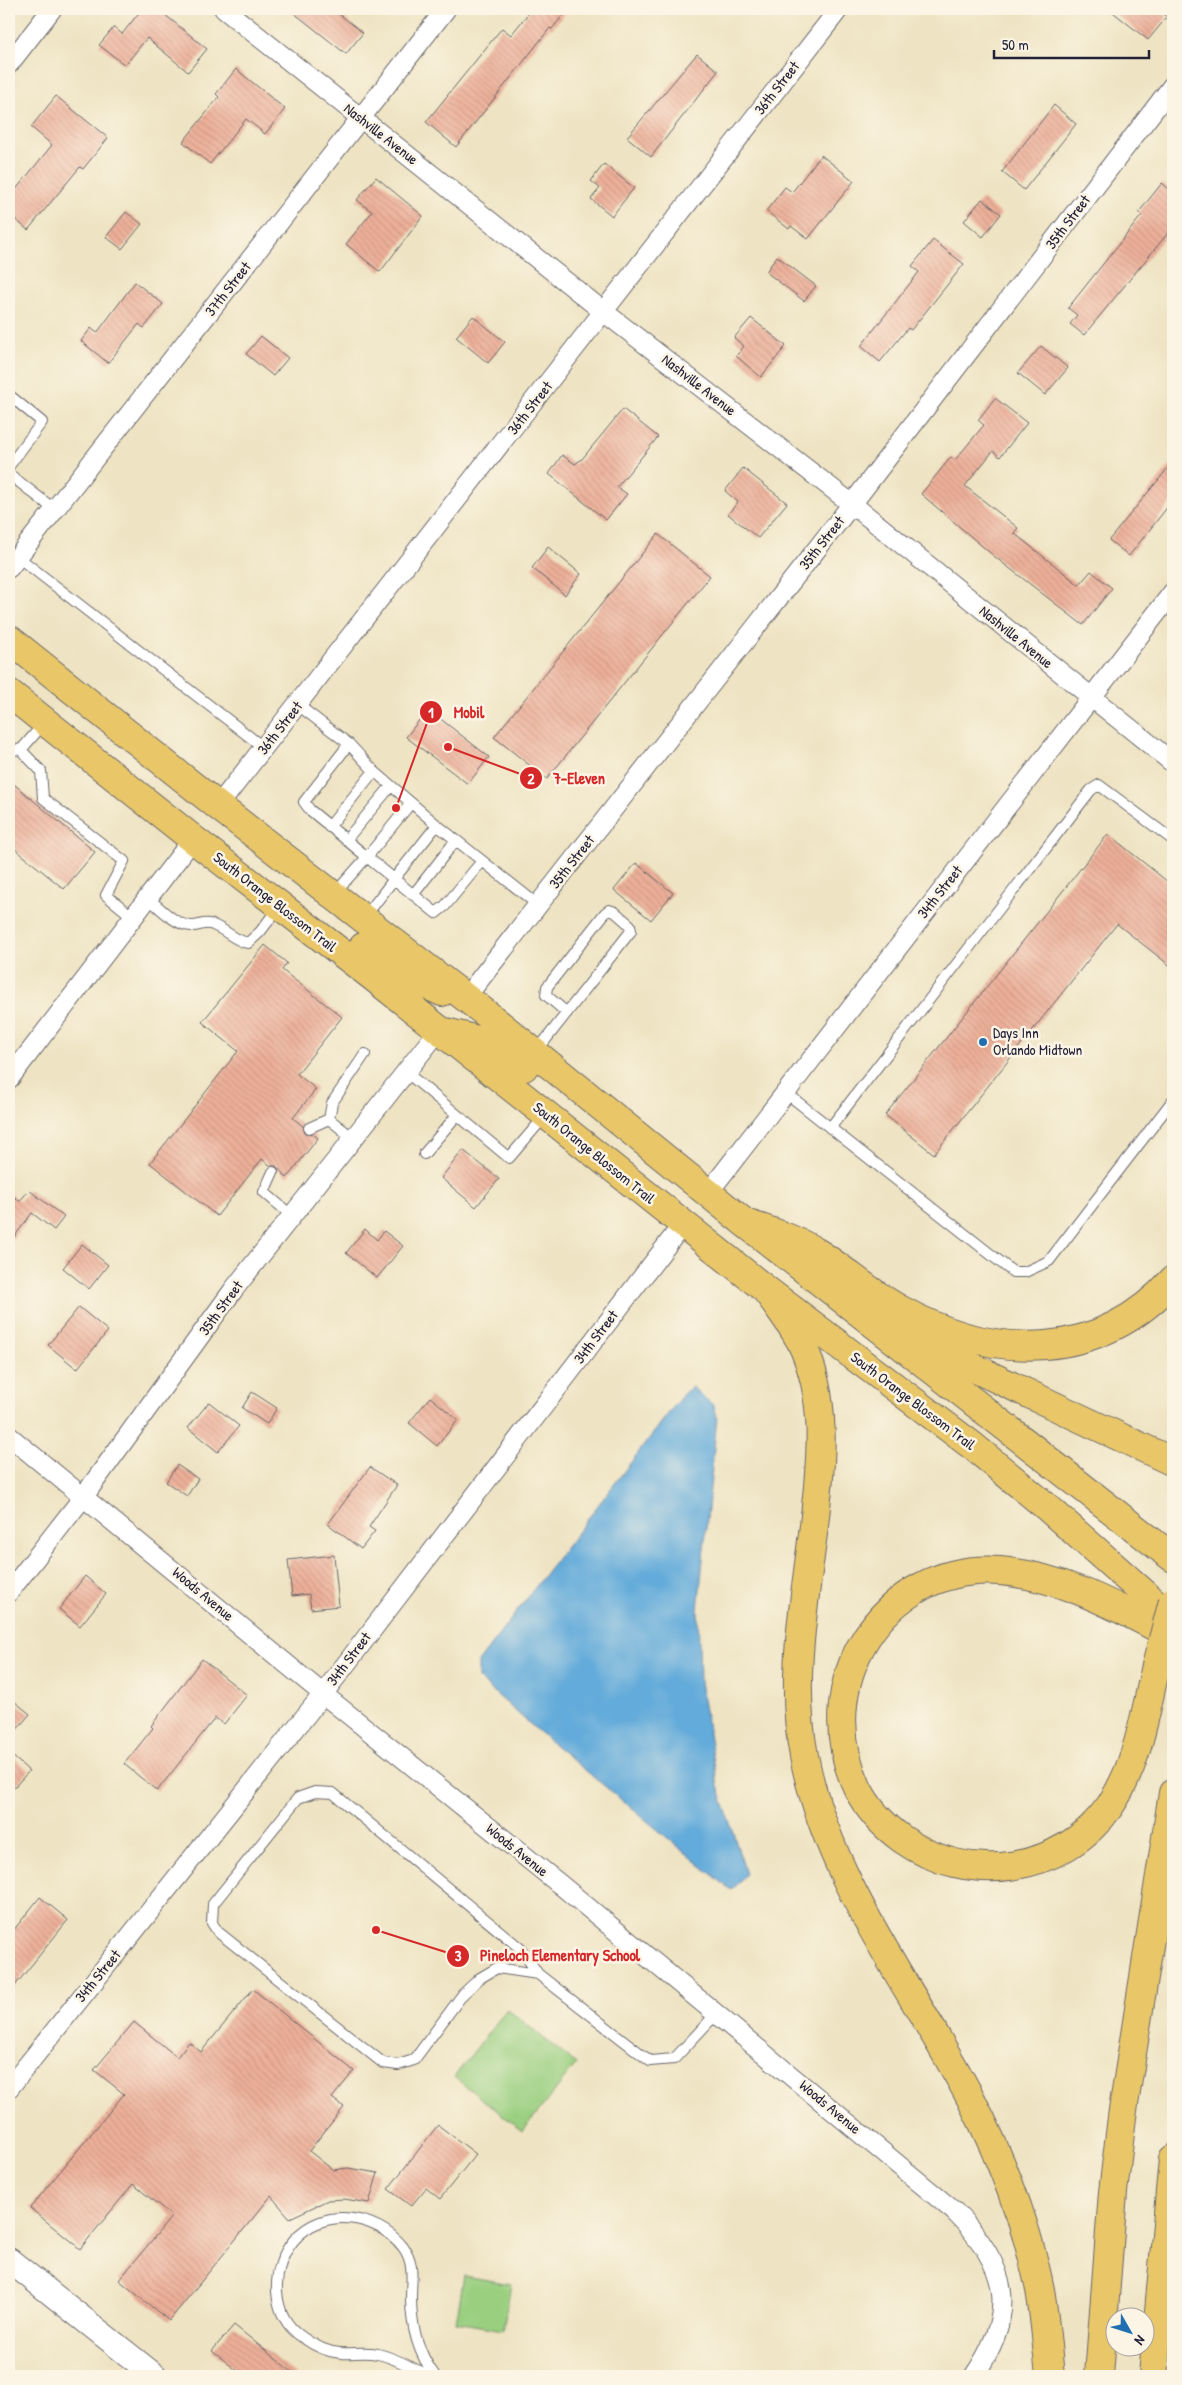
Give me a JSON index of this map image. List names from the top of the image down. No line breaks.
{"streets":{"main road":["South Orange Blossom Trail"],"street":["36th Street","Nashville Avenue","35th Street","37th Street","34th Street","Woods Avenue"]},"crossings":[["36th Street","Nashville Avenue"],["Nashville Avenue","35th Street"],["Nashville Avenue","37th Street"],["Nashville Avenue","34th Street"],["35th Street","South Orange Blossom Trail"],["35th Street","Woods Avenue"],["34th Street","South Orange Blossom Trail"],["34th Street","Woods Avenue"]],"places":["7-Eleven","Mobil","Days Inn Orlando Midtown","Pineloch Elementary School"],"scale_bar":"50 m","north":"bottom right"}
